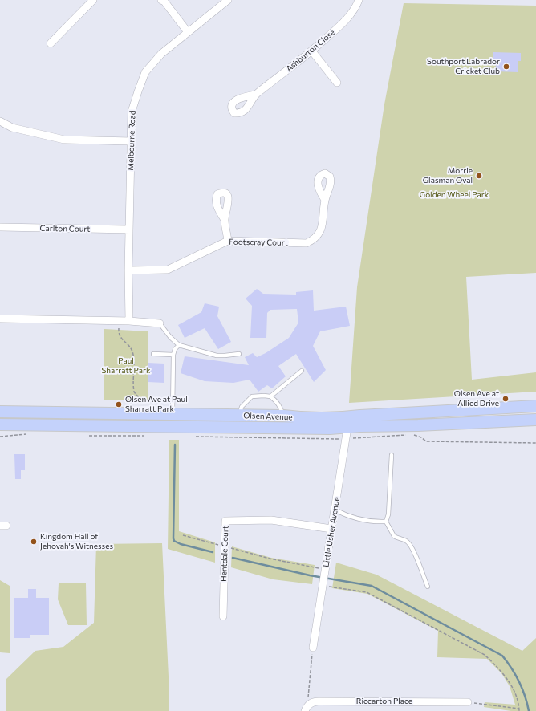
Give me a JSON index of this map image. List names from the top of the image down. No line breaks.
{"streets":{"main road":["Olsen Avenue"],"street":["Ashburton Close","Melbourne Road","Carlton Court","Footscray Court","Little Usher Avenue","Hentdale Court","Riccarton Place"]},"crossings":[["Melbourne Road","Carlton Court"],["Melbourne Road","Footscray Court"],["Olsen Avenue","Little Usher Avenue"],["Little Usher Avenue","Hentdale Court"]],"parks":["Golden Wheel Park","Paul Sharratt Park"],"places":["Southport Labrador Cricket Club","Morrie Glasman Oval","Olsen Ave at Allied Drive","Olsen Ave at Paul Sharratt Park","Kingdom Hall of Jehovah's Witnesses"]}
